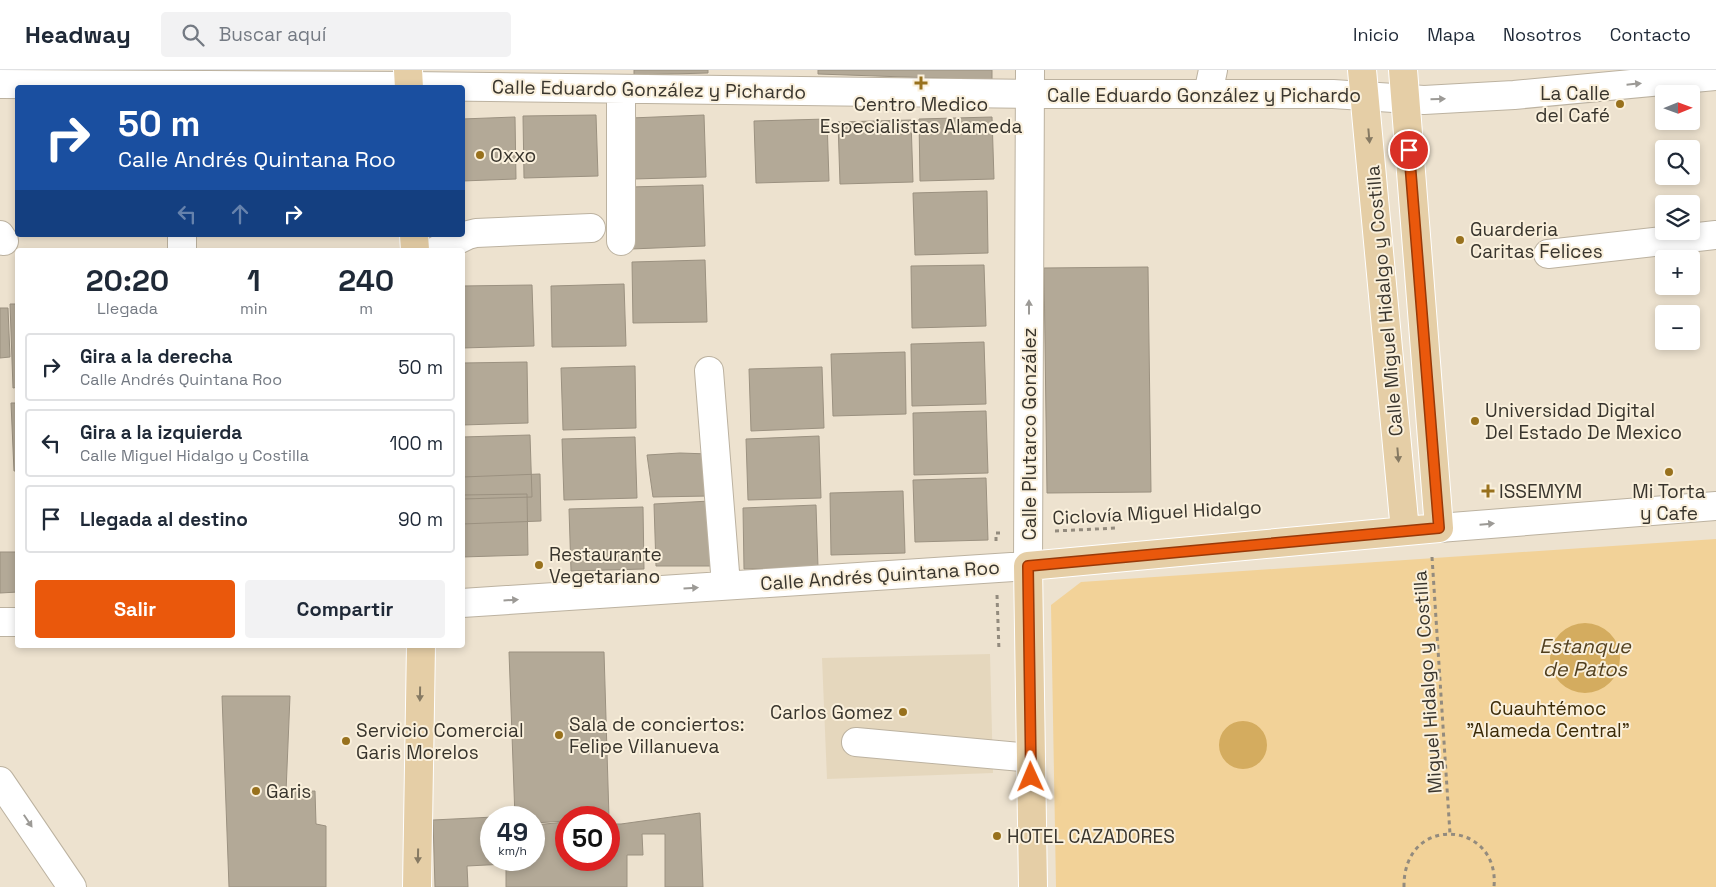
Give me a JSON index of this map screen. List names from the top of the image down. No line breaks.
{"streets":{"main road":["Calle Miguel Hidalgo y Costilla","Calle Plutarco González","Calle Andrés Quintana Roo"],"street":["Calle Eduardo González y Pichardo"],"path":["Ciclovía Miguel Hidalgo","Miguel Hidalgo y Costilla"]},"crossings":[["Calle Eduardo González y Pichardo","Calle Miguel Hidalgo y Costilla"],["Calle Eduardo González y Pichardo","Calle Plutarco González"],["Calle Miguel Hidalgo y Costilla","Calle Andrés Quintana Roo"],["Calle Miguel Hidalgo y Costilla","Miguel Hidalgo y Costilla"],["Calle Plutarco González","Ciclovía Miguel Hidalgo"],["Calle Plutarco González","Calle Andrés Quintana Roo"],["Ciclovía Miguel Hidalgo","Calle Andrés Quintana Roo"],["Calle Andrés Quintana Roo","Miguel Hidalgo y Costilla"]],"one_way":["Calle Plutarco González","Calle Andrés Quintana Roo"],"water":["Estanque de Patos"],"parks":["Cuauhtémoc \"Alameda Central\""],"places":{"health":["Centro Medico Especialistas Alameda","ISSEMYM"],"other":["La Calle del Café","Oxxo","Guarderia Caritas Felices","Universidad Digital Del Estado De Mexico","Mi Torta y Cafe","Restaurante Vegetariano","Carlos Gomez","Sala de conciertos: Felipe Villanueva","Servicio Comercial Garis Morelos","Garis","HOTEL CAZADORES"]},"north":"right","page":{"header":"Headway","search":"Buscar aquí","nav":["Inicio","Mapa","Nosotros","Contacto"],"map_buttons":["+","−"],"turn":["50 m","Calle Andrés Quintana Roo"],"eta":["20:20","Llegada","1","min","240","m"],"list":[{"name":"Gira a la derecha","note":"Calle Andrés Quintana Roo","value":"50 m"},{"name":"Gira a la izquierda","note":"Calle Miguel Hidalgo y Costilla","value":"100 m"},{"name":"Llegada al destino","value":"90 m"}],"buttons":["Salir","Compartir"],"speed":"49 km/h","limit":"50"}}
